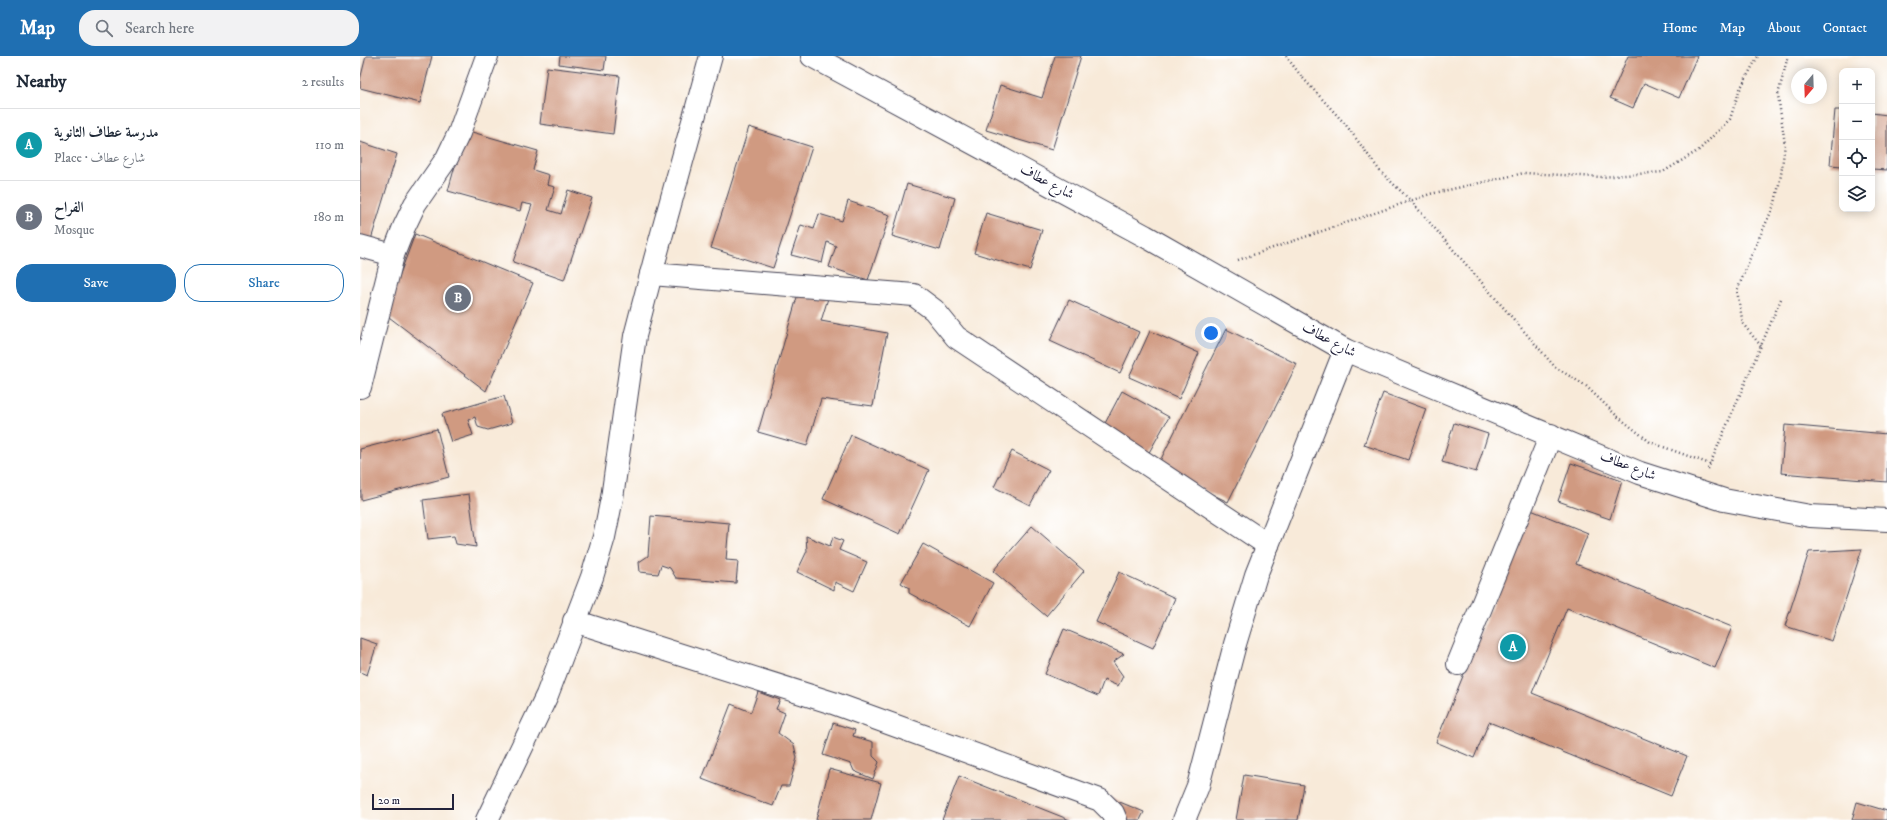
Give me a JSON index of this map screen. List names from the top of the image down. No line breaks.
{"streets":{"street":["شارع عطاف"]},"scale_bar":"20 m","north":"bottom","page":{"header":"Map","search":"Search here","nav":["Home","Map","About","Contact"],"heading":["Nearby","2 results"],"map_buttons":["+","−"],"list":[{"mark":"A","name":"مدرسة عطاف الثانوية","note":"Place · شارع عطاف","value":"110 m"},{"mark":"B","name":"الفراح","note":"Mosque","value":"180 m"}],"buttons":["Save","Share"],"pins":["B","A"],"scale":"20 m"}}
